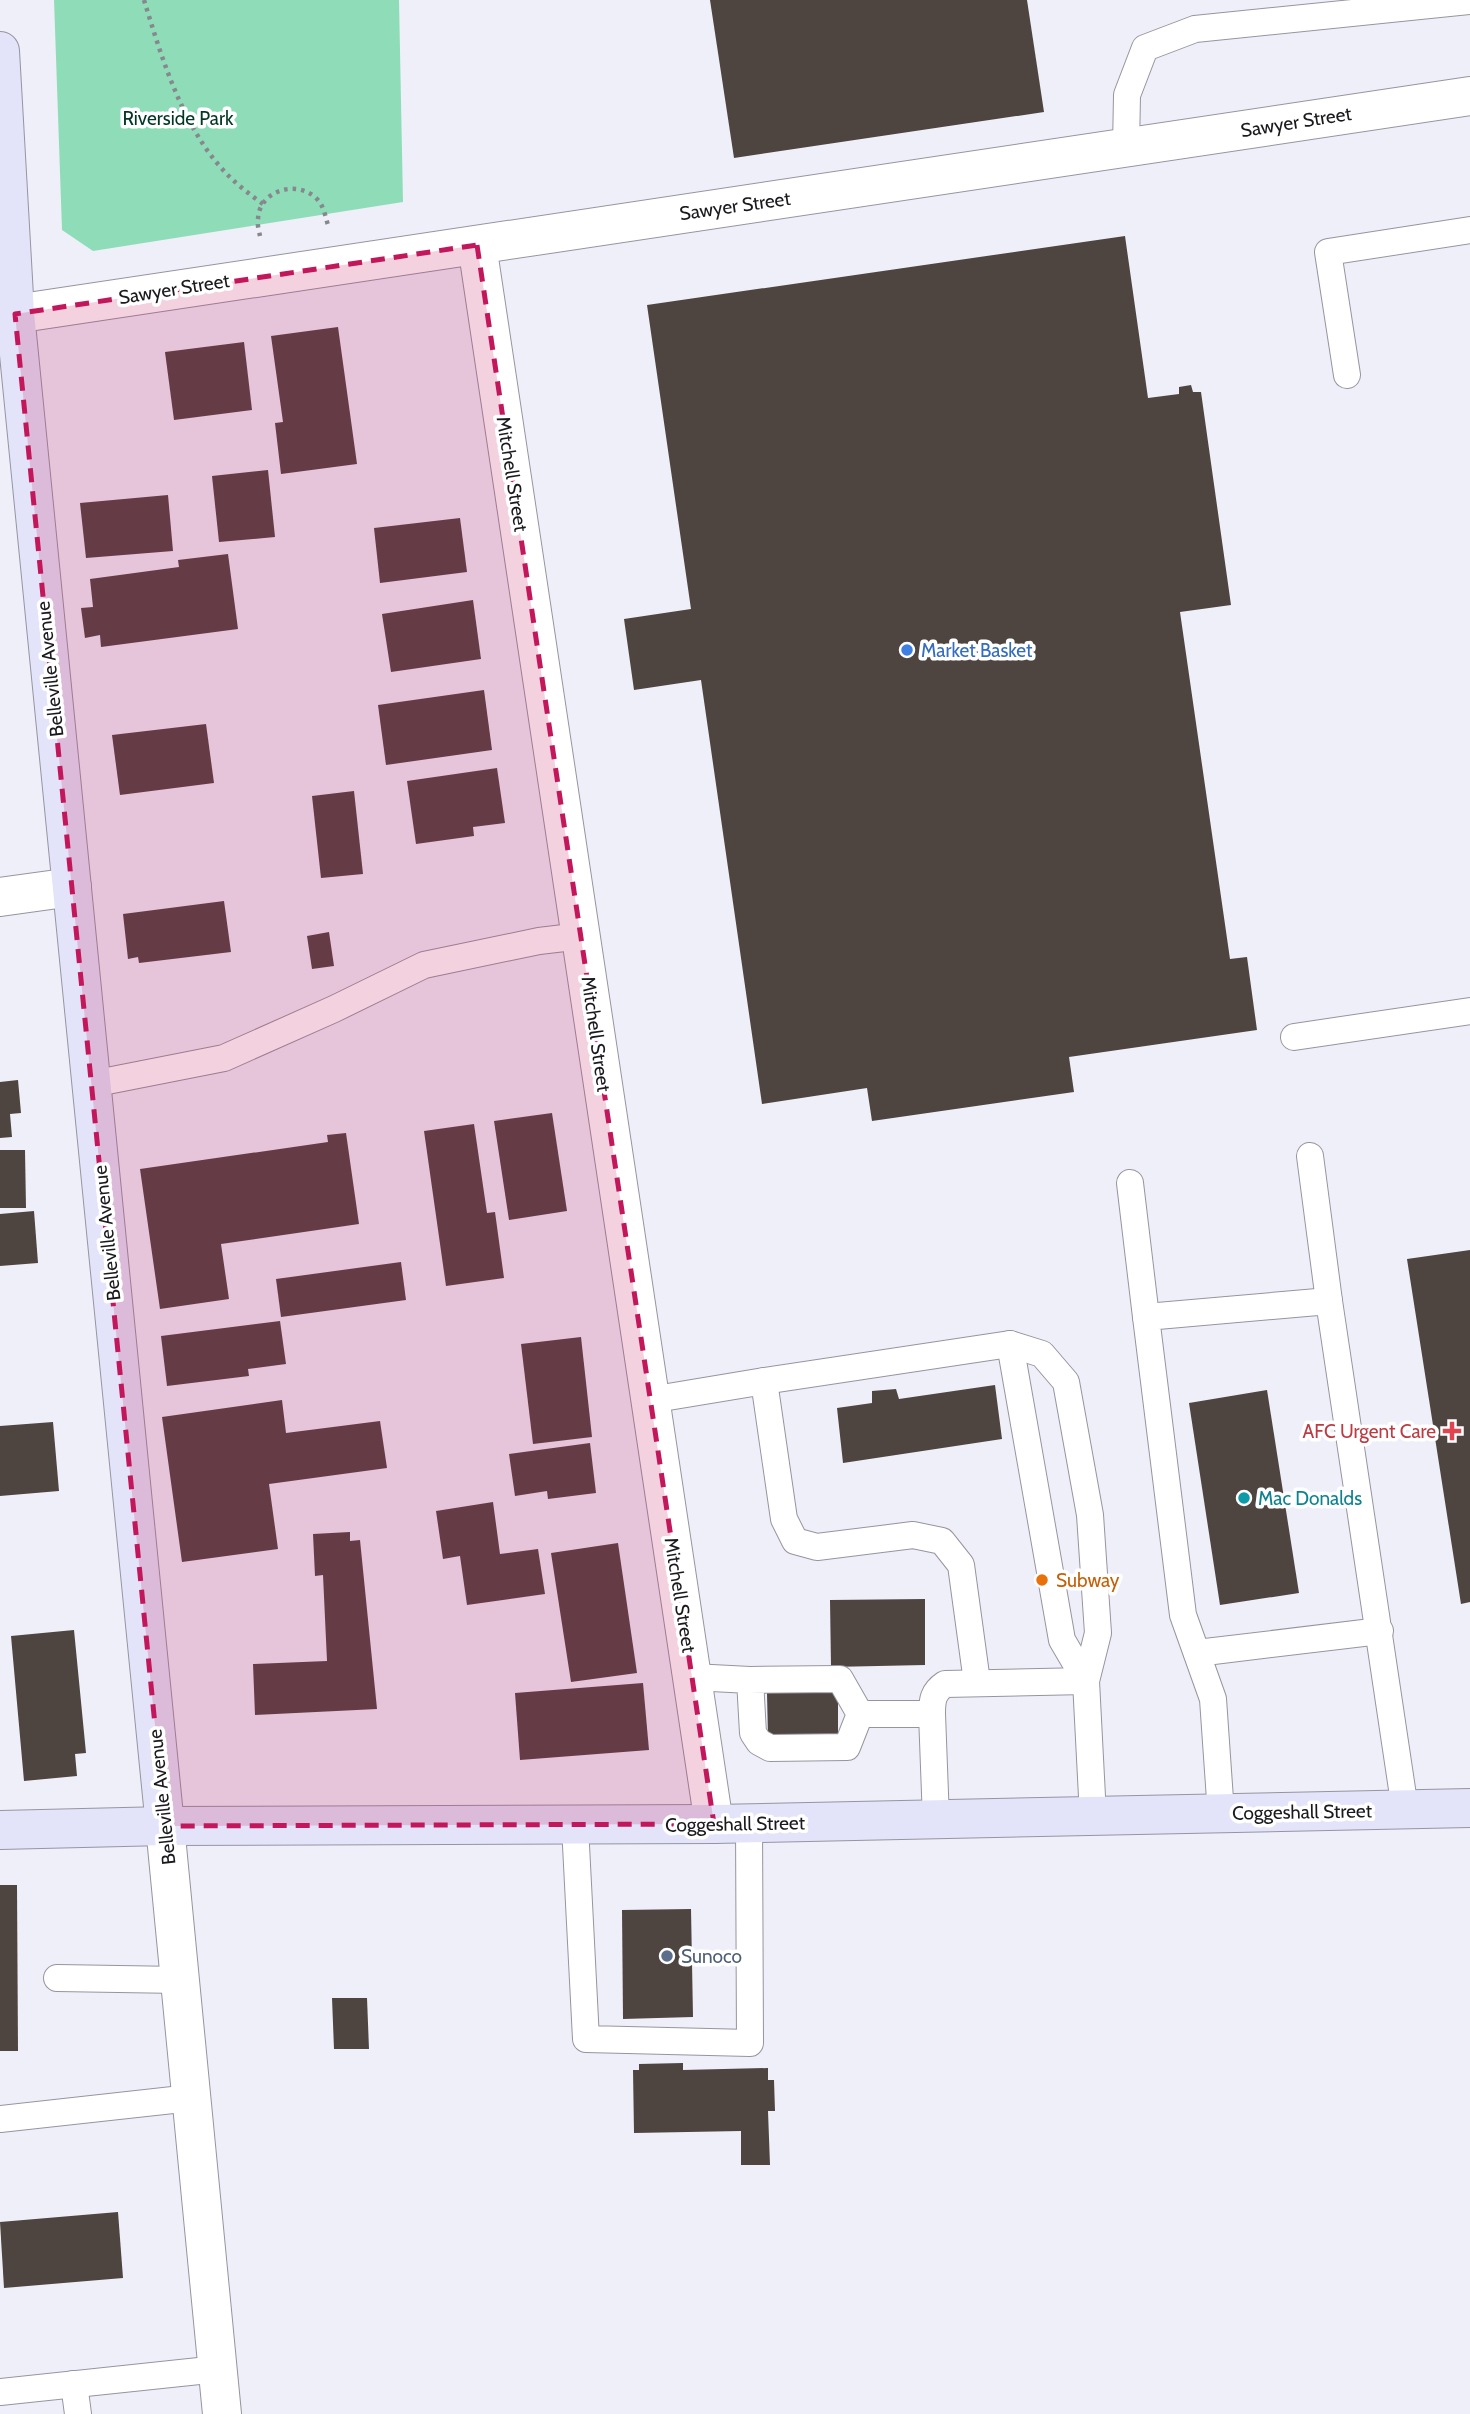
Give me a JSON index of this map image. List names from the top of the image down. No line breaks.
{"streets":{"main road":["Belleville Avenue","Coggeshall Street"],"street":["Sawyer Street","Mitchell Street"]},"crossings":[["Sawyer Street","Mitchell Street"],["Sawyer Street","Belleville Avenue"],["Mitchell Street","Coggeshall Street"],["Belleville Avenue","Coggeshall Street"]],"parks":["Riverside Park"],"places":{"other":["Market Basket","Mac Donalds","Subway","Sunoco"],"health":["AFC Urgent Care"]}}
